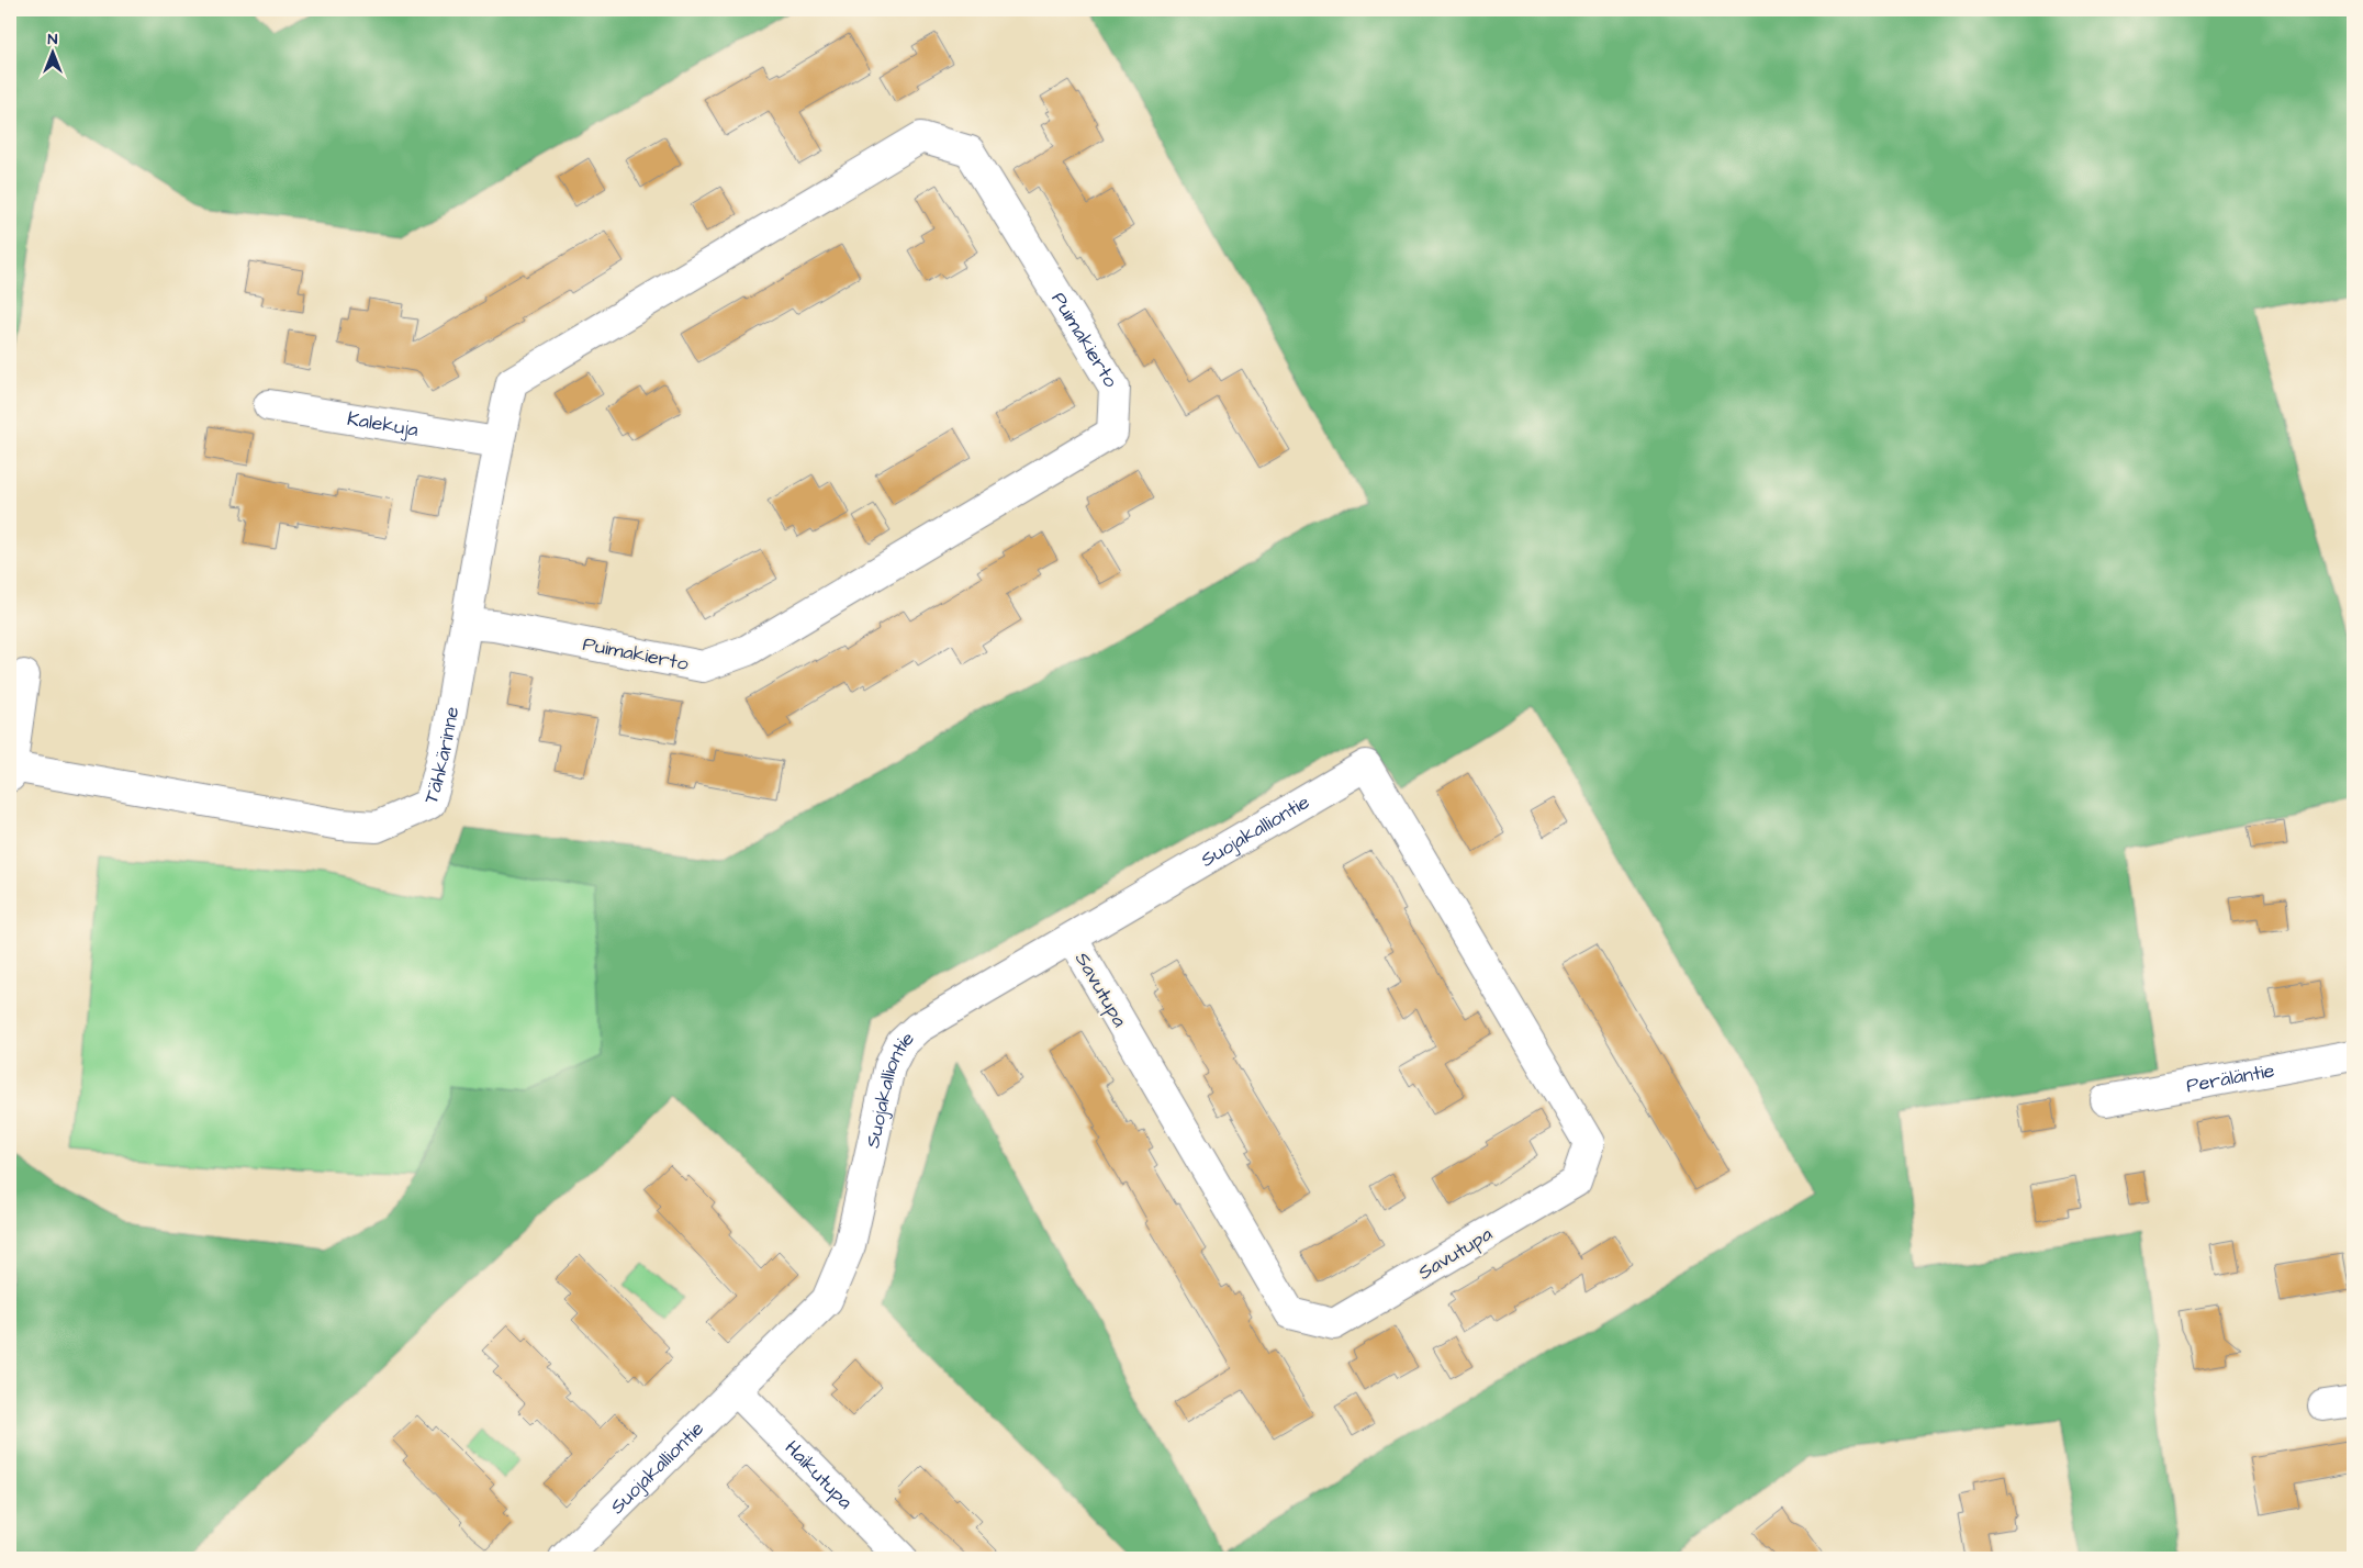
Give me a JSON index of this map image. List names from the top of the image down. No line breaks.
{"streets":{"street":["Puimakierto","Kalekuja","Tähkärinne","Suojakalliontie","Savutupa","Peräläntie","Haikutupa"]},"crossings":[["Puimakierto","Tähkärinne"],["Kalekuja","Tähkärinne"],["Suojakalliontie","Savutupa"],["Suojakalliontie","Haikutupa"]],"north":"top"}
